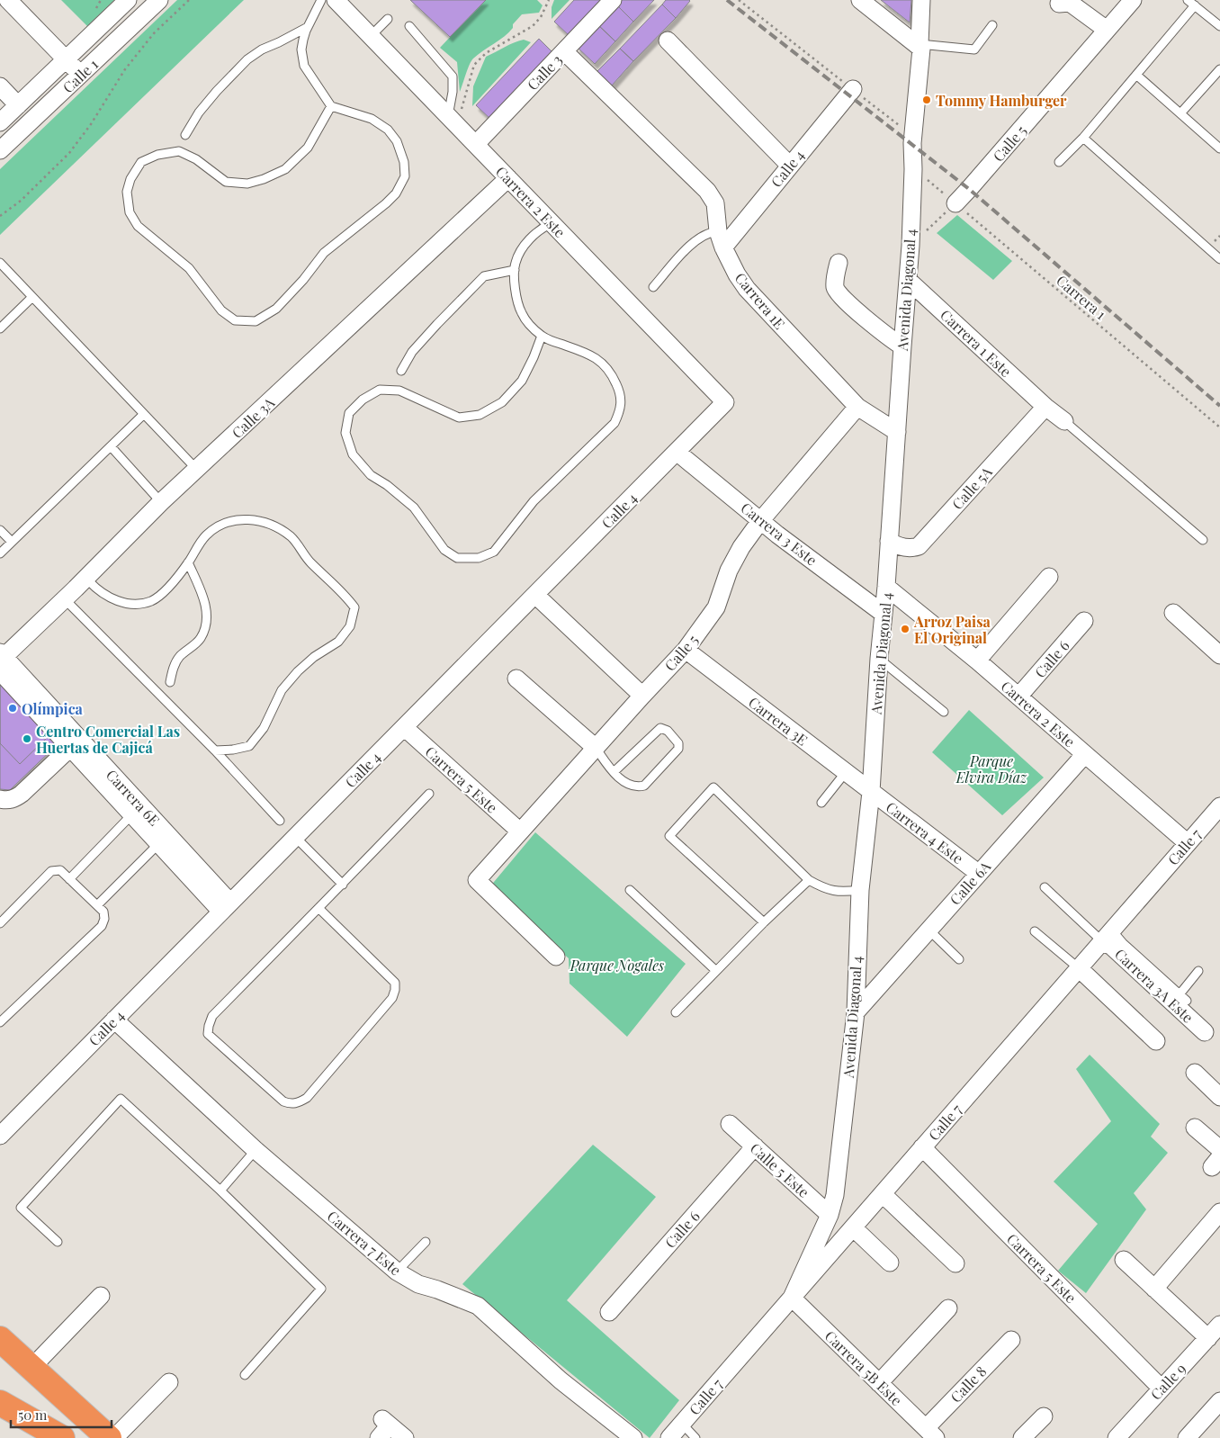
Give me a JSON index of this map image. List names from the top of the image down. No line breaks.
{"streets":{"street":["Calle 3","Calle 1","Calle 5","Calle 4","Carrera 2 Este","Avenida Diagonal 4","Carrera 1E","Carrera 1 Este","Calle 3A","Calle 5A","Carrera 3 Este","Calle 6","Carrera 3E","Carrera 5 Este","Carrera 6E","Carrera 4 Este","Calle 7","Calle 6A","Carrera 3A Este","Calle 5 Este","Carrera 7 Este","Carrera 5B Este","Calle 9","Calle 8"],"path":["Carrera 1"]},"crossings":[["Calle 3","Carrera 2 Este"],["Calle 3","Carrera 1E"],["Calle 5","Carrera 1"],["Calle 5","Carrera 1E"],["Calle 5","Carrera 3 Este"],["Calle 5","Carrera 3E"],["Calle 5","Carrera 5 Este"],["Calle 4","Carrera 2 Este"],["Calle 4","Carrera 1E"],["Calle 4","Carrera 3 Este"],["Calle 4","Carrera 5 Este"],["Calle 4","Carrera 6E"],["Calle 4","Carrera 7 Este"],["Carrera 2 Este","Avenida Diagonal 4"],["Carrera 2 Este","Calle 3A"],["Carrera 2 Este","Calle 6"],["Carrera 2 Este","Calle 7"],["Carrera 2 Este","Calle 6A"],["Avenida Diagonal 4","Carrera 1E"],["Avenida Diagonal 4","Carrera 1 Este"],["Avenida Diagonal 4","Calle 5A"],["Avenida Diagonal 4","Carrera 3 Este"],["Avenida Diagonal 4","Carrera 3E"],["Avenida Diagonal 4","Carrera 4 Este"],["Avenida Diagonal 4","Calle 7"],["Avenida Diagonal 4","Calle 6A"],["Avenida Diagonal 4","Calle 5 Este"],["Avenida Diagonal 4","Carrera 5B Este"],["Carrera 1 Este","Calle 5A"],["Calle 3A","Carrera 6E"],["Calle 6","Calle 5 Este"],["Carrera 3E","Carrera 4 Este"],["Carrera 5 Este","Calle 7"],["Carrera 5 Este","Calle 9"],["Carrera 4 Este","Calle 6A"],["Calle 7","Carrera 3A Este"],["Calle 7","Carrera 5B Este"],["Carrera 5B Este","Calle 8"]],"parks":["Parque Elvira Díaz","Parque Nogales"],"places":["Tommy Hamburger","Arroz Paisa El Original","Olímpica","Centro Comercial Las Huertas de Cajicá"],"scale_bar":"50 m"}
